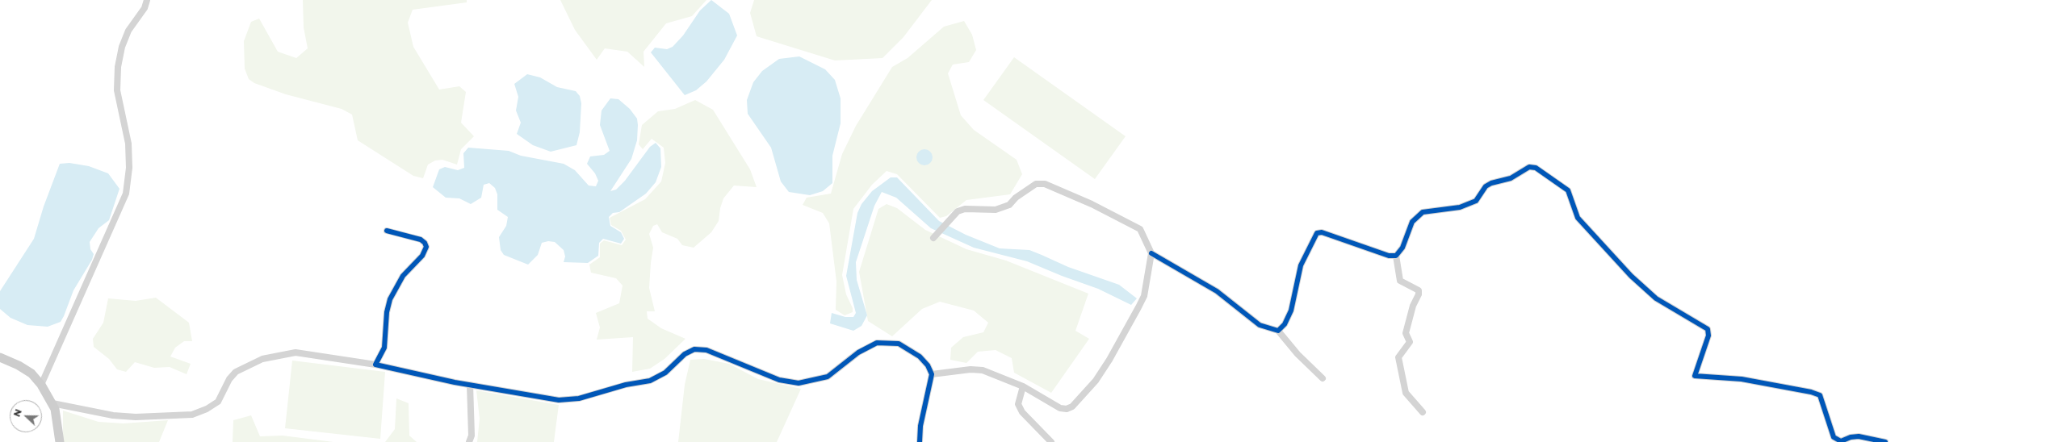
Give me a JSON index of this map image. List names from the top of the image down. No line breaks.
{"north":"left"}
